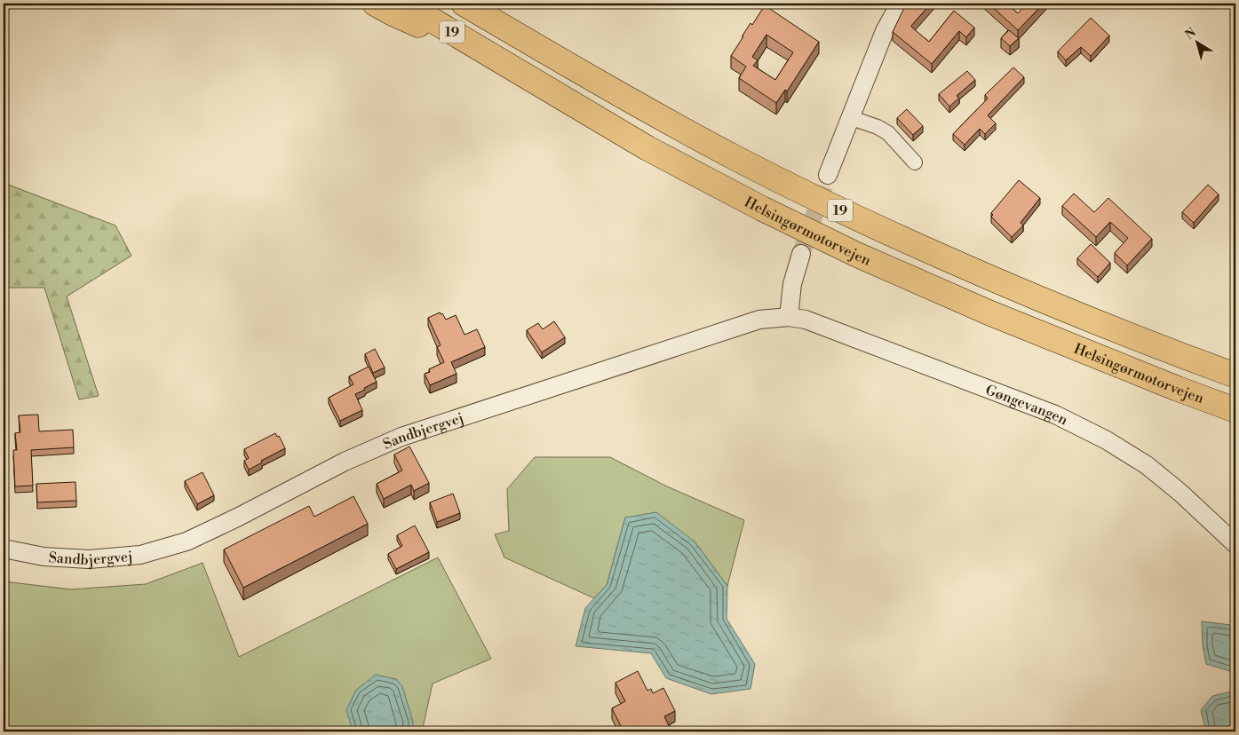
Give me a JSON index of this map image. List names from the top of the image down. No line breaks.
{"streets":{"highway":["19","Helsingørmotorvejen"],"street":["Gøngevangen","Sandbjergvej"]},"crossings":[["Gøngevangen","Sandbjergvej"]],"north":"top left"}
